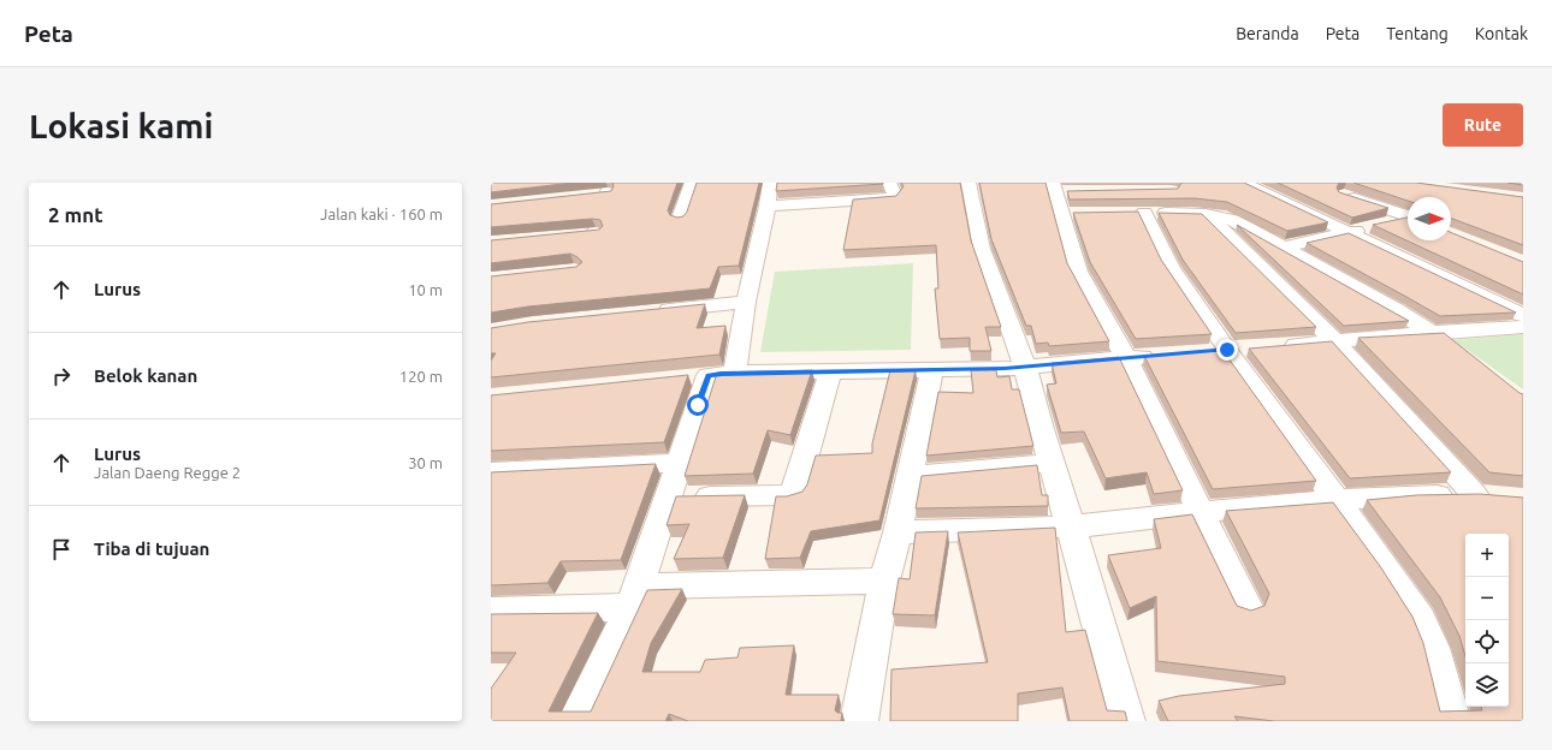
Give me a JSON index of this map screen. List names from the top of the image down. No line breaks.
{"north":"right","page":{"header":"Peta","nav":["Beranda","Peta","Tentang","Kontak"],"buttons":"Rute","title":"Lokasi kami","heading":["2 mnt","Jalan kaki · 160 m"],"list":[["Lurus","10 m"],["Belok kanan","120 m"],["Lurus","Jalan Daeng Regge 2","30 m"],"Tiba di tujuan"],"map_buttons":["+","−"]}}
